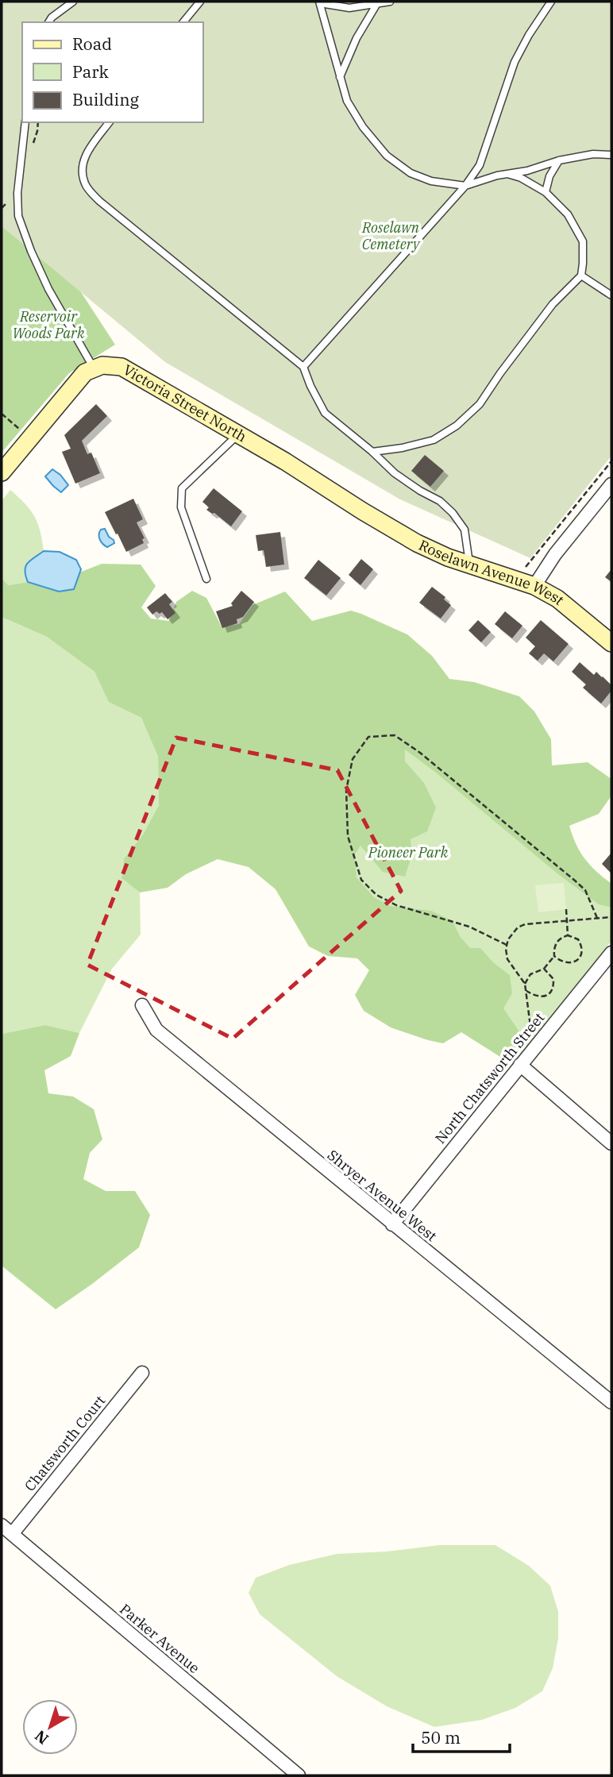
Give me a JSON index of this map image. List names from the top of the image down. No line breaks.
{"streets":{"street":["Victoria Street North","Roselawn Avenue West","North Chatsworth Street","Shryer Avenue West","Chatsworth Court","Parker Avenue"]},"crossings":[["Victoria Street North","Roselawn Avenue West"],["North Chatsworth Street","Shryer Avenue West"],["Chatsworth Court","Parker Avenue"]],"parks":["Roselawn Cemetery","Reservoir Woods Park","Pioneer Park"],"legend":["Road","Park","Building"],"scale_bar":"50 m","north":"bottom left"}
